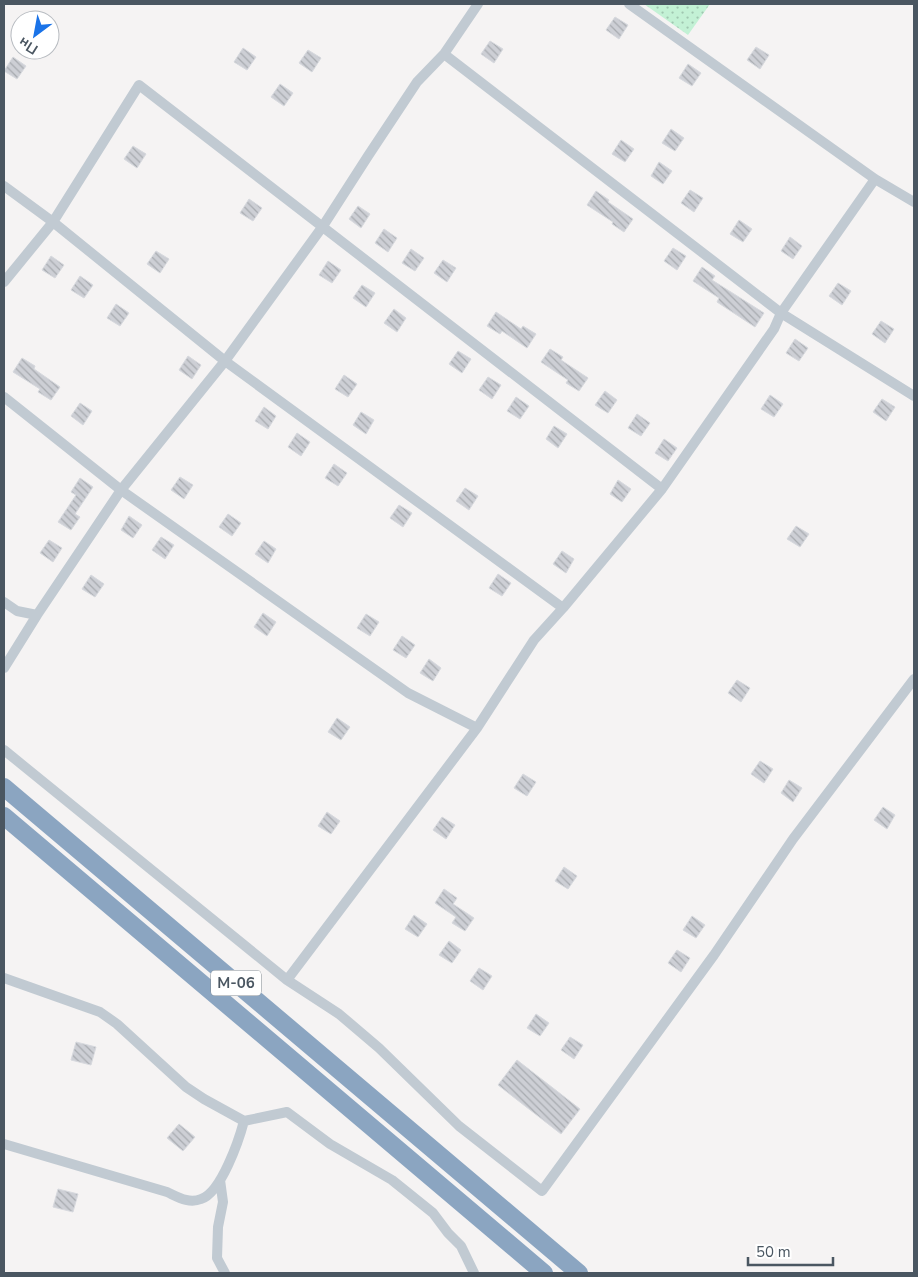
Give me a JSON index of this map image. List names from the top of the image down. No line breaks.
{"streets":{"highway":["М-06"]},"scale_bar":"50 m","north":"bottom left"}
